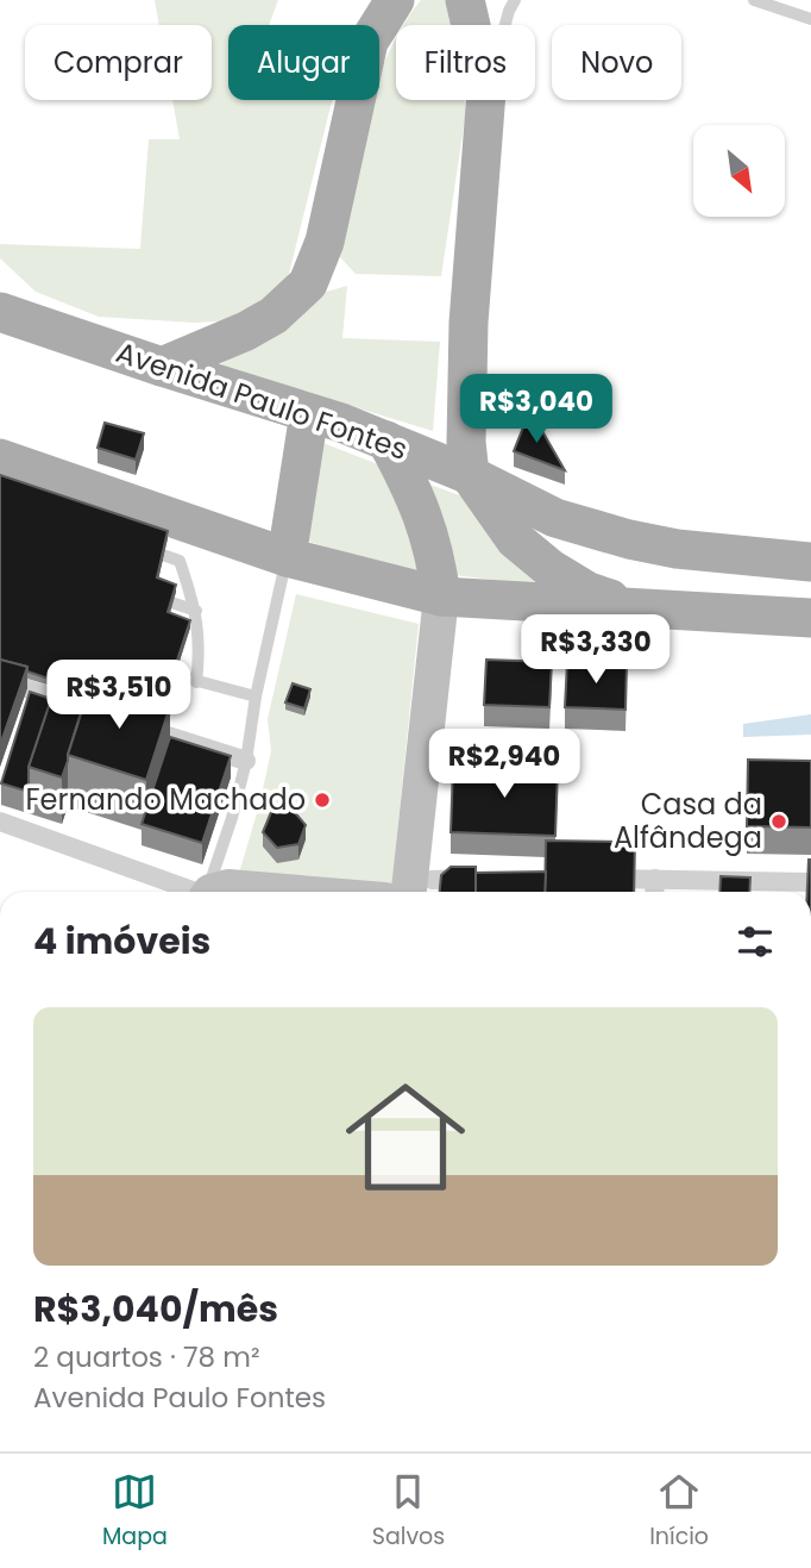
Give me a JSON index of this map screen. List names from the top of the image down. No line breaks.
{"streets":{"main road":["Avenida Paulo Fontes"]},"places":["Fernando Machado","Casa da Alfândega"],"north":"bottom right","page":{"chip":["Comprar","Alugar","Filtros","Novo"],"price":["R$3,040","R$3,330","R$3,510","R$2,940"],"heading":"4 imóveis","list":[{"name":"R$3,040/mês","note":"2 quartos · 78 m² · Avenida Paulo Fontes"}],"tabs":["Mapa","Salvos","Início"]}}
